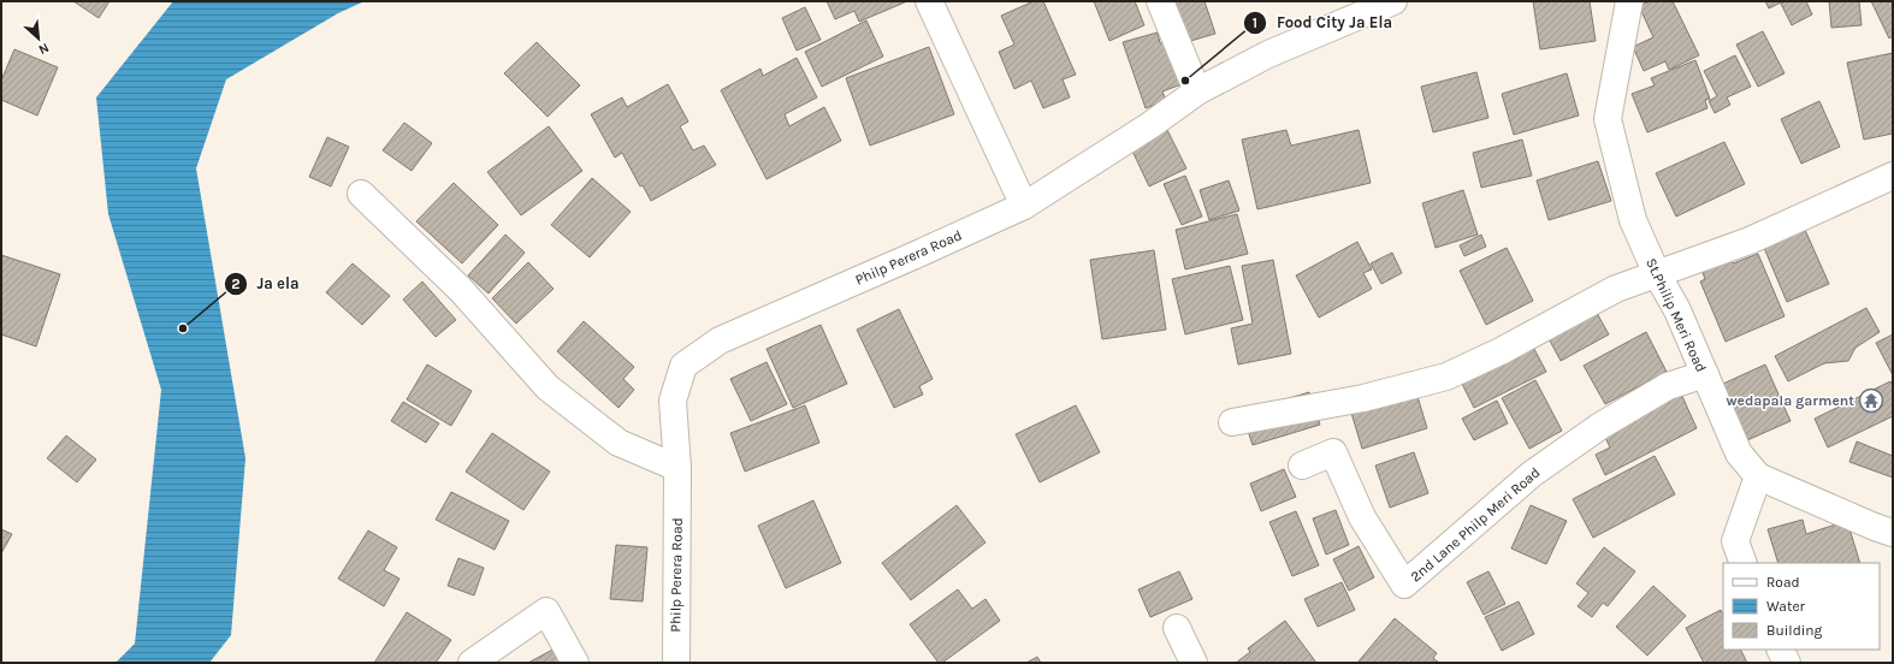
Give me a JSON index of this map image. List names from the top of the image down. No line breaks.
{"streets":{"street":["Philp Perera Road","St.Philip Meri Road","2nd Lane Philp Meri Road"]},"crossings":[["St.Philip Meri Road","2nd Lane Philp Meri Road"]],"places":{"other":["Food City Ja Ela","Ja ela"],"temple":["wedapala garment"]},"legend":["Road","Water","Building"],"north":"bottom right"}
